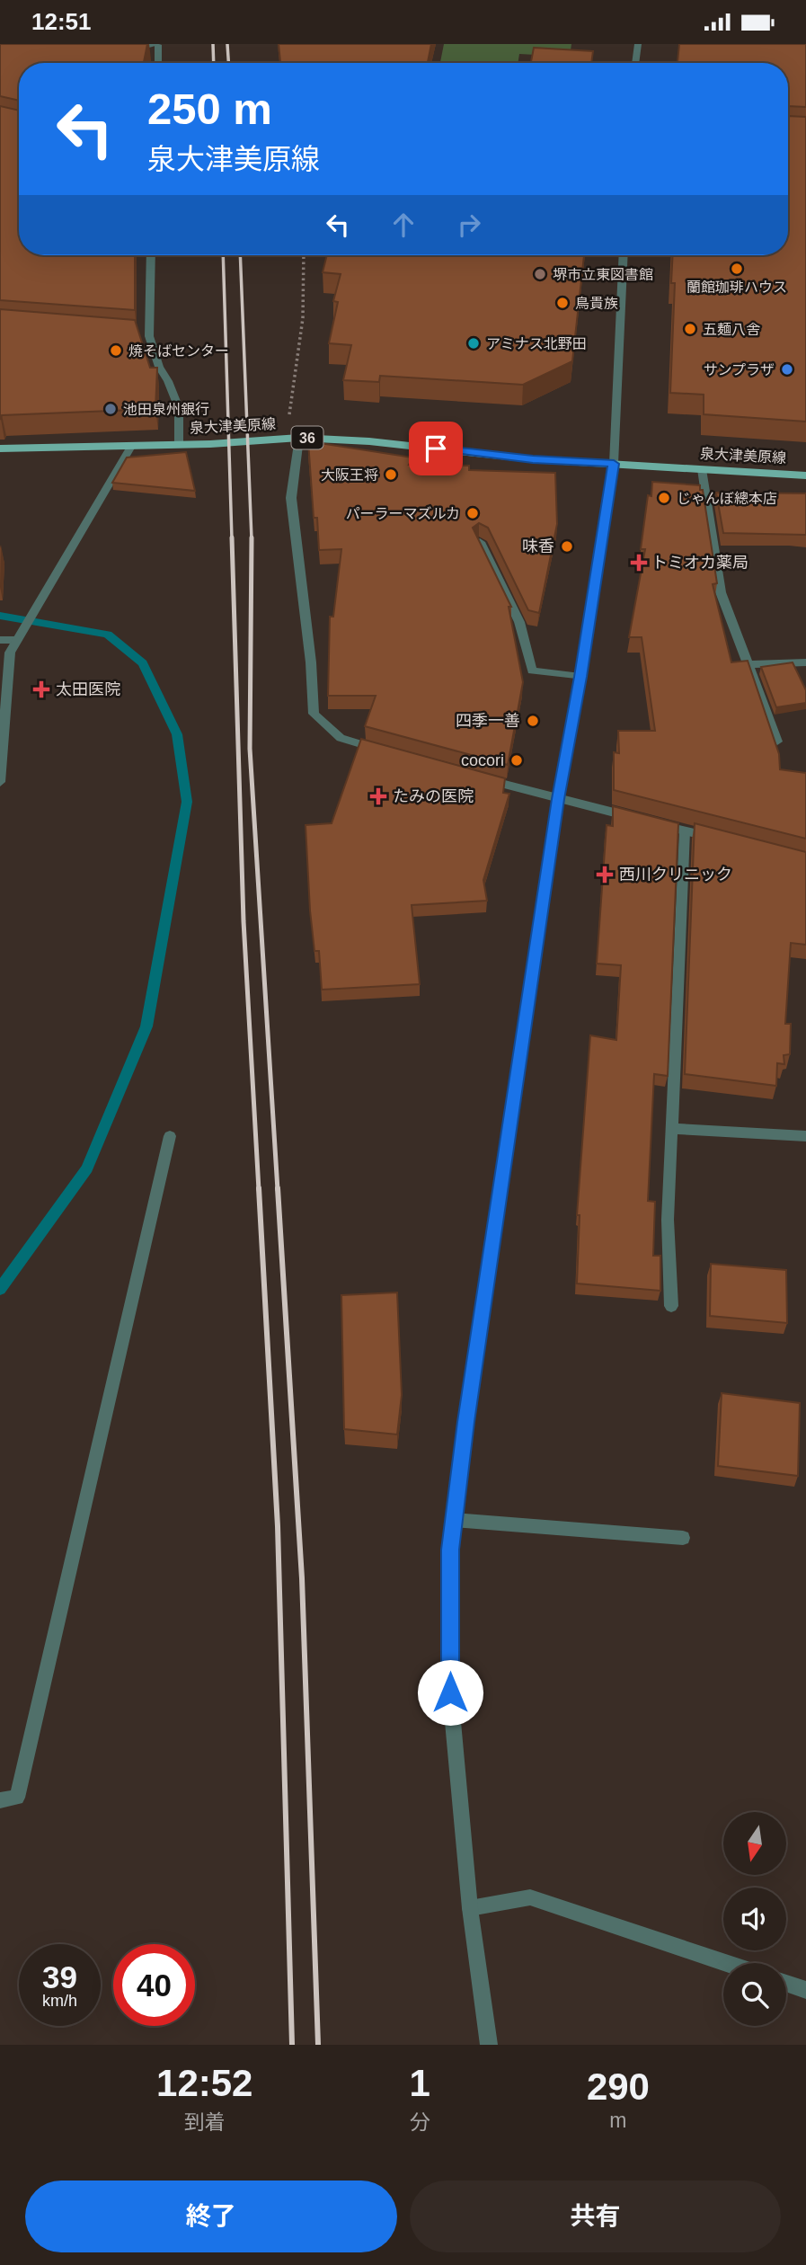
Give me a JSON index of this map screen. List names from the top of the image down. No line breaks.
{"streets":{"main road":["泉大津美原線","36"]},"places":{"other":["蘭館珈琲ハウス","堺市立東図書館","鳥貴族","五麺八舎","アミナス北野田","焼そばセンター","サンプラザ","池田泉州銀行","大阪王将","じゃんぼ總本店","パーラーマズルカ","味香","四季一善","cocori"],"health":["トミオカ薬局","太田医院","たみの医院","西川クリニック"]},"north":"bottom","page":{"status":"12:51","turn":["250 m","泉大津美原線"],"speed":"39 km/h","limit":"40","eta":["12:52","到着","1","分","290","m"],"buttons":["終了","共有"]}}
